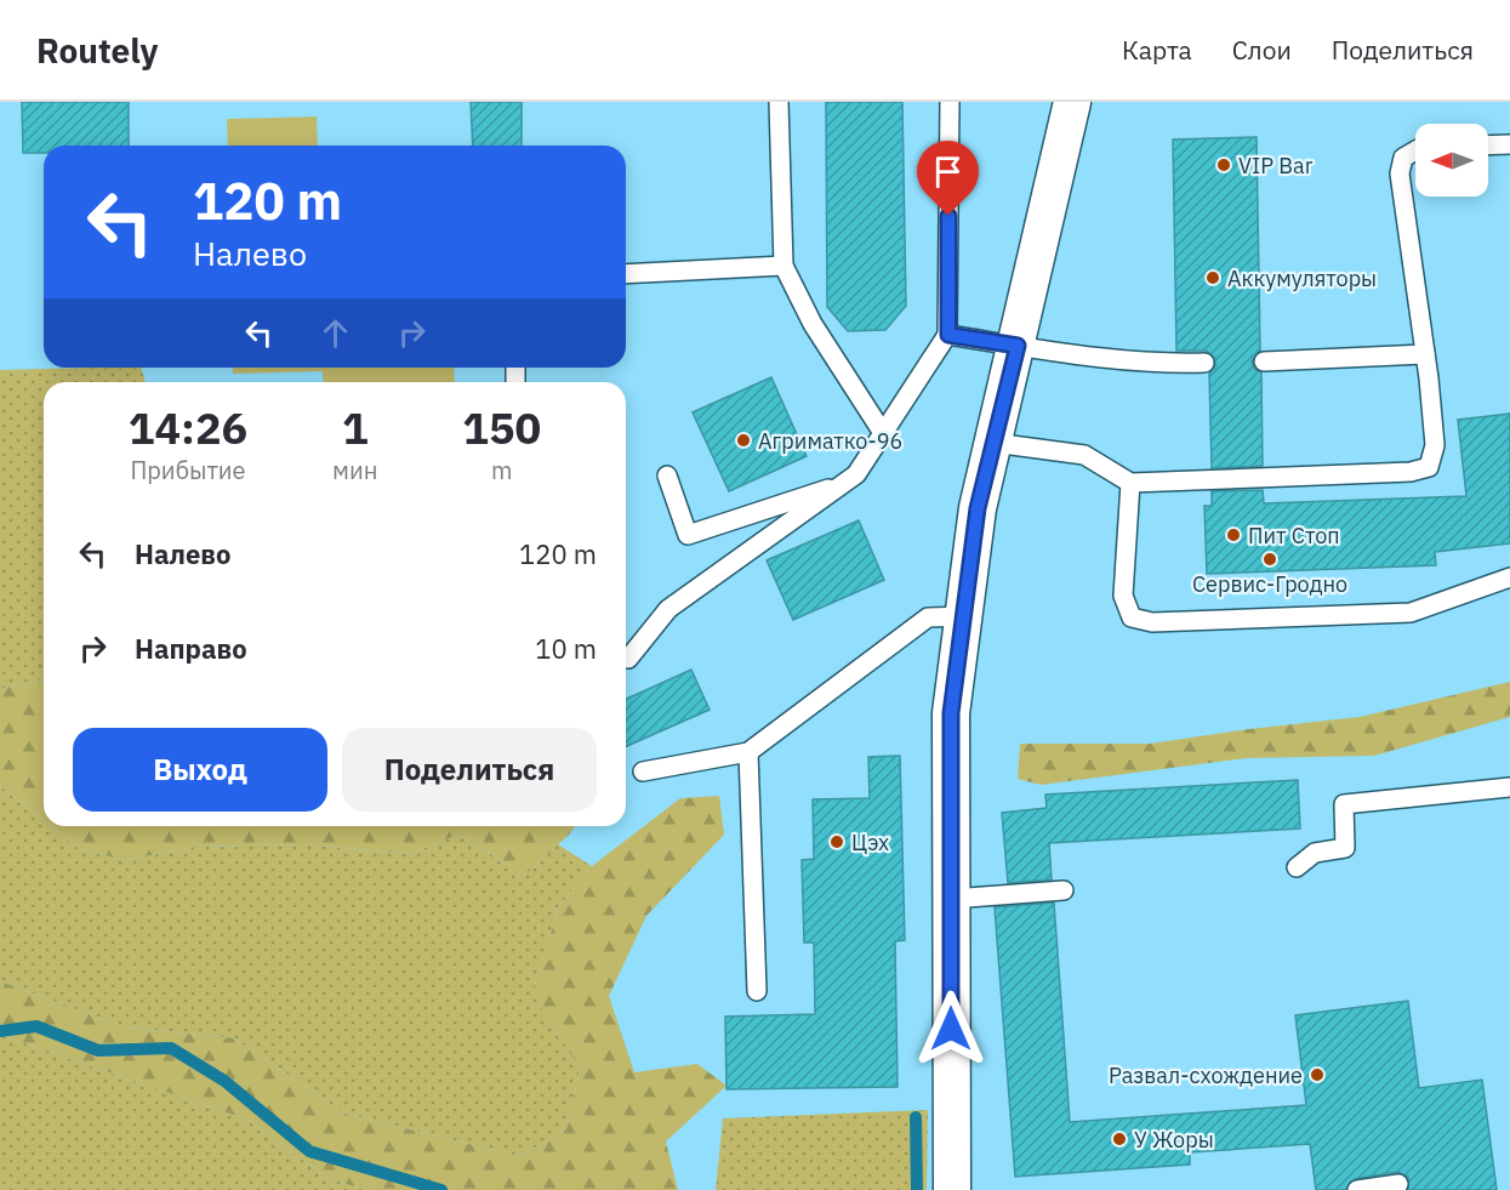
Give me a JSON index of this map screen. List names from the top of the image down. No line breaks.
{"places":["VIP Bar","Аккумуляторы","Агриматко-96","Пит Стоп","Сервис-Гродно","Цэх","Развал-схождение","У Жоры"],"north":"left","page":{"header":"Routely","nav":["Карта","Слои","Поделиться"],"turn":["120 m","Налево"],"eta":["14:26","Прибытие","1","мин","150","m"],"list":[{"name":"Налево","value":"120 m"},{"name":"Направо","value":"10 m"}],"buttons":["Выход","Поделиться"]}}
